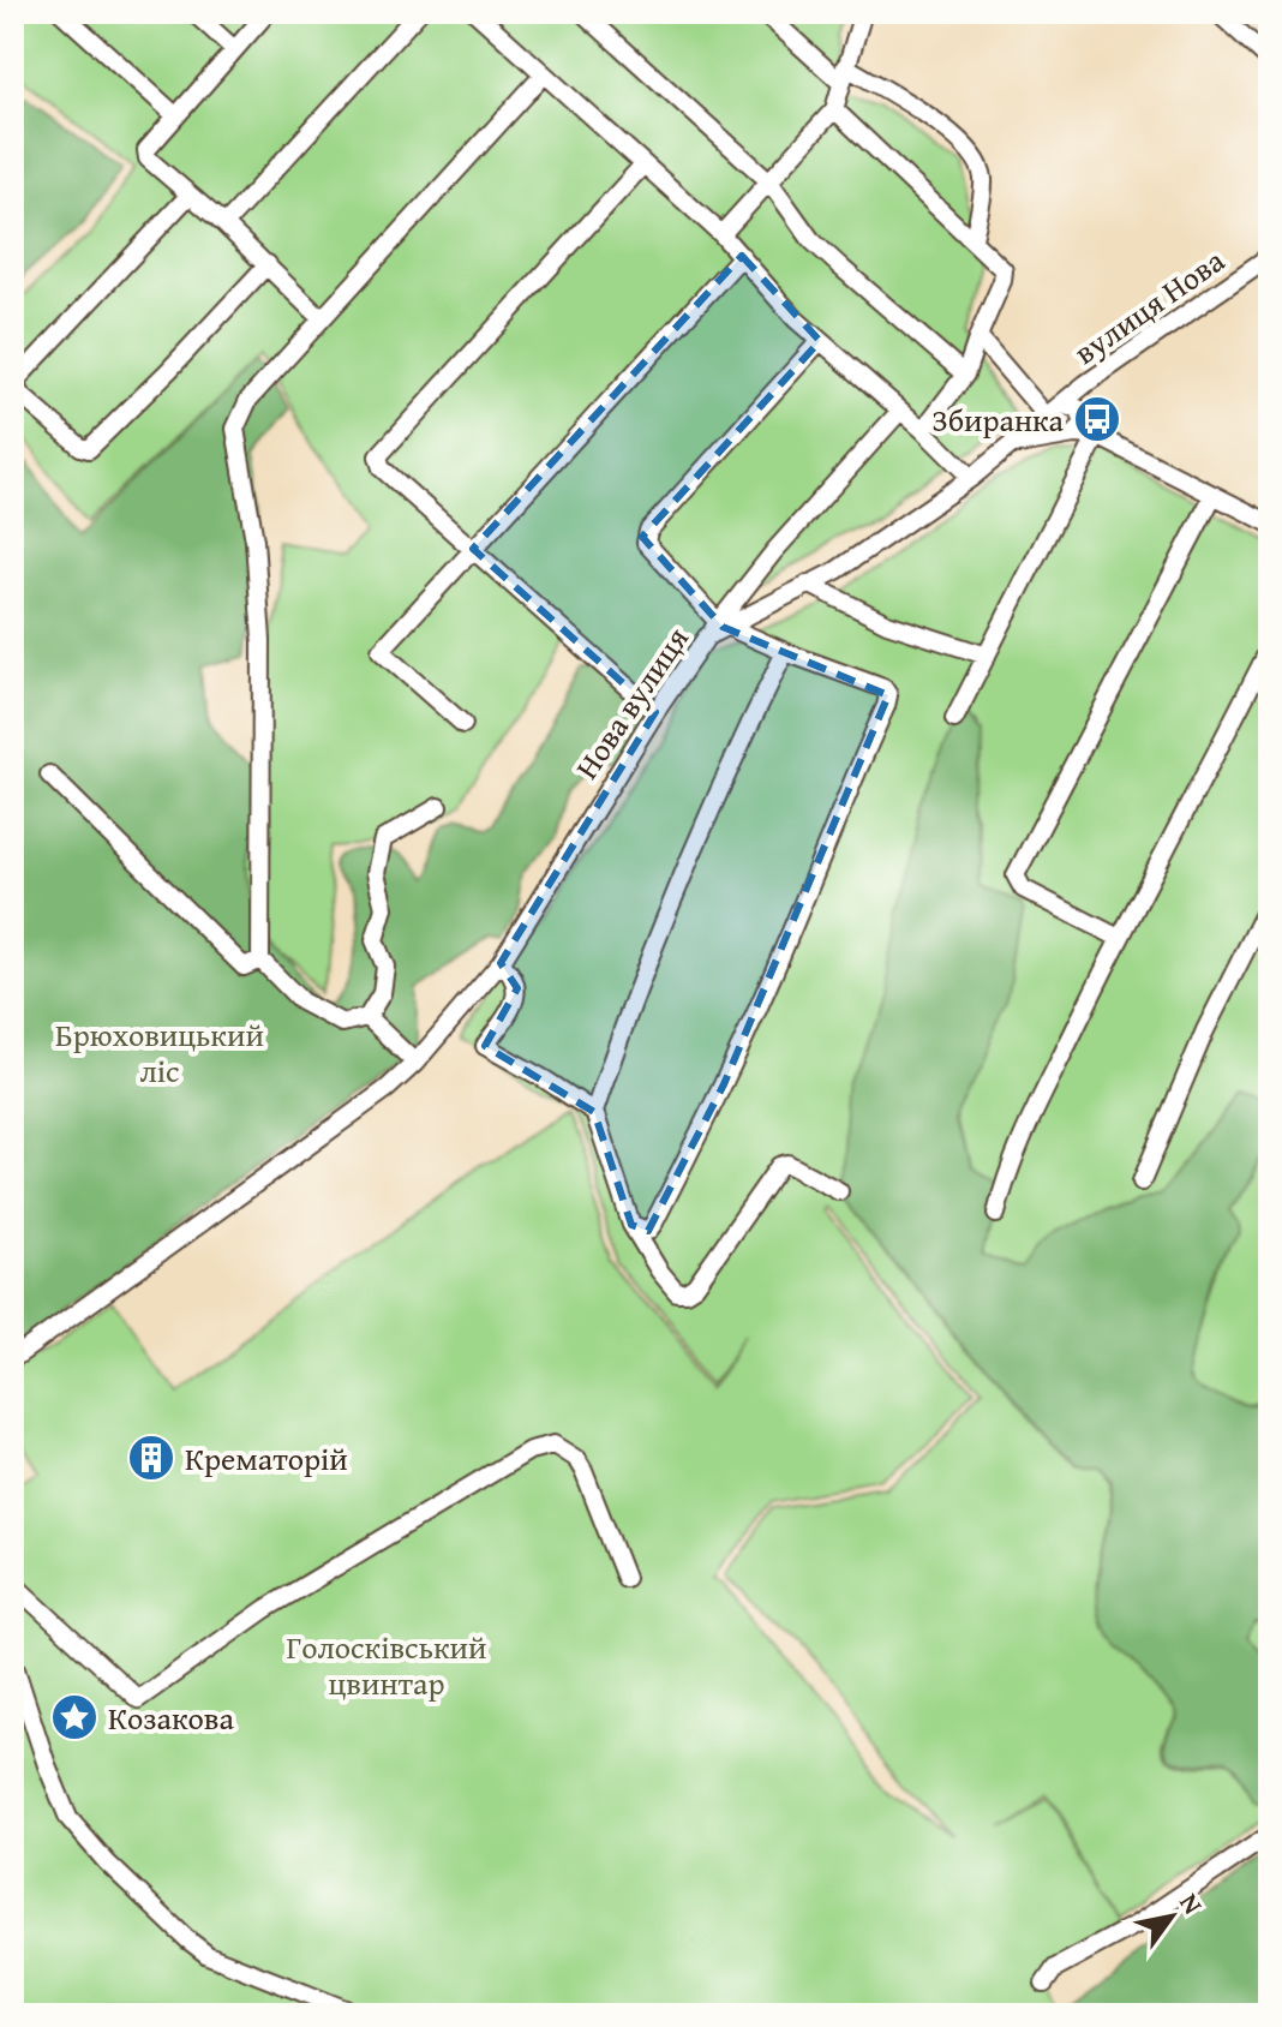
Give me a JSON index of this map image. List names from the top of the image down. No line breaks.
{"streets":{"street":["вулиця Нова","Нова вулиця"]},"crossings":[["вулиця Нова","Нова вулиця"]],"parks":["Брюховицький ліс","Голосківський цвинтар"],"places":{"bus stop":["Збиранка"],"building":["Крематорій"],"place":["Козакова"]},"north":"top right"}
